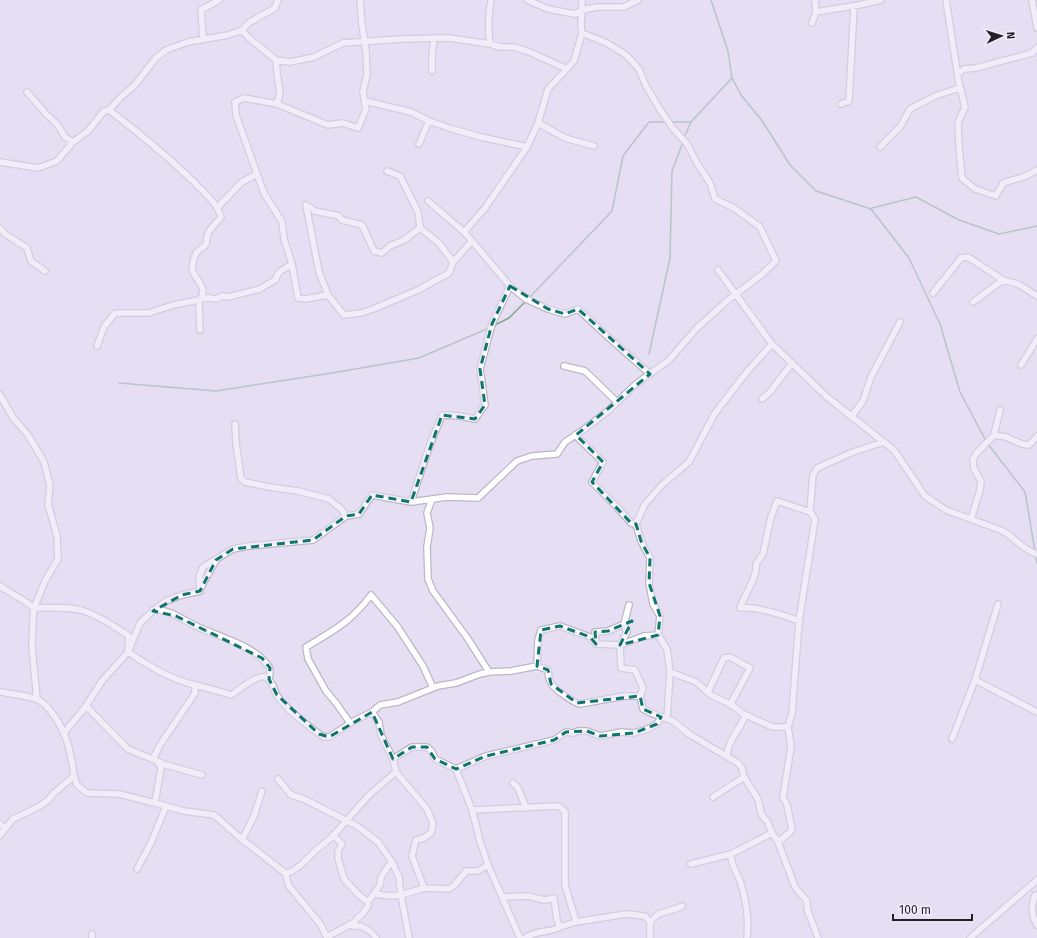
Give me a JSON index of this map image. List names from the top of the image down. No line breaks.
{"scale_bar":"100 m","north":"right"}
